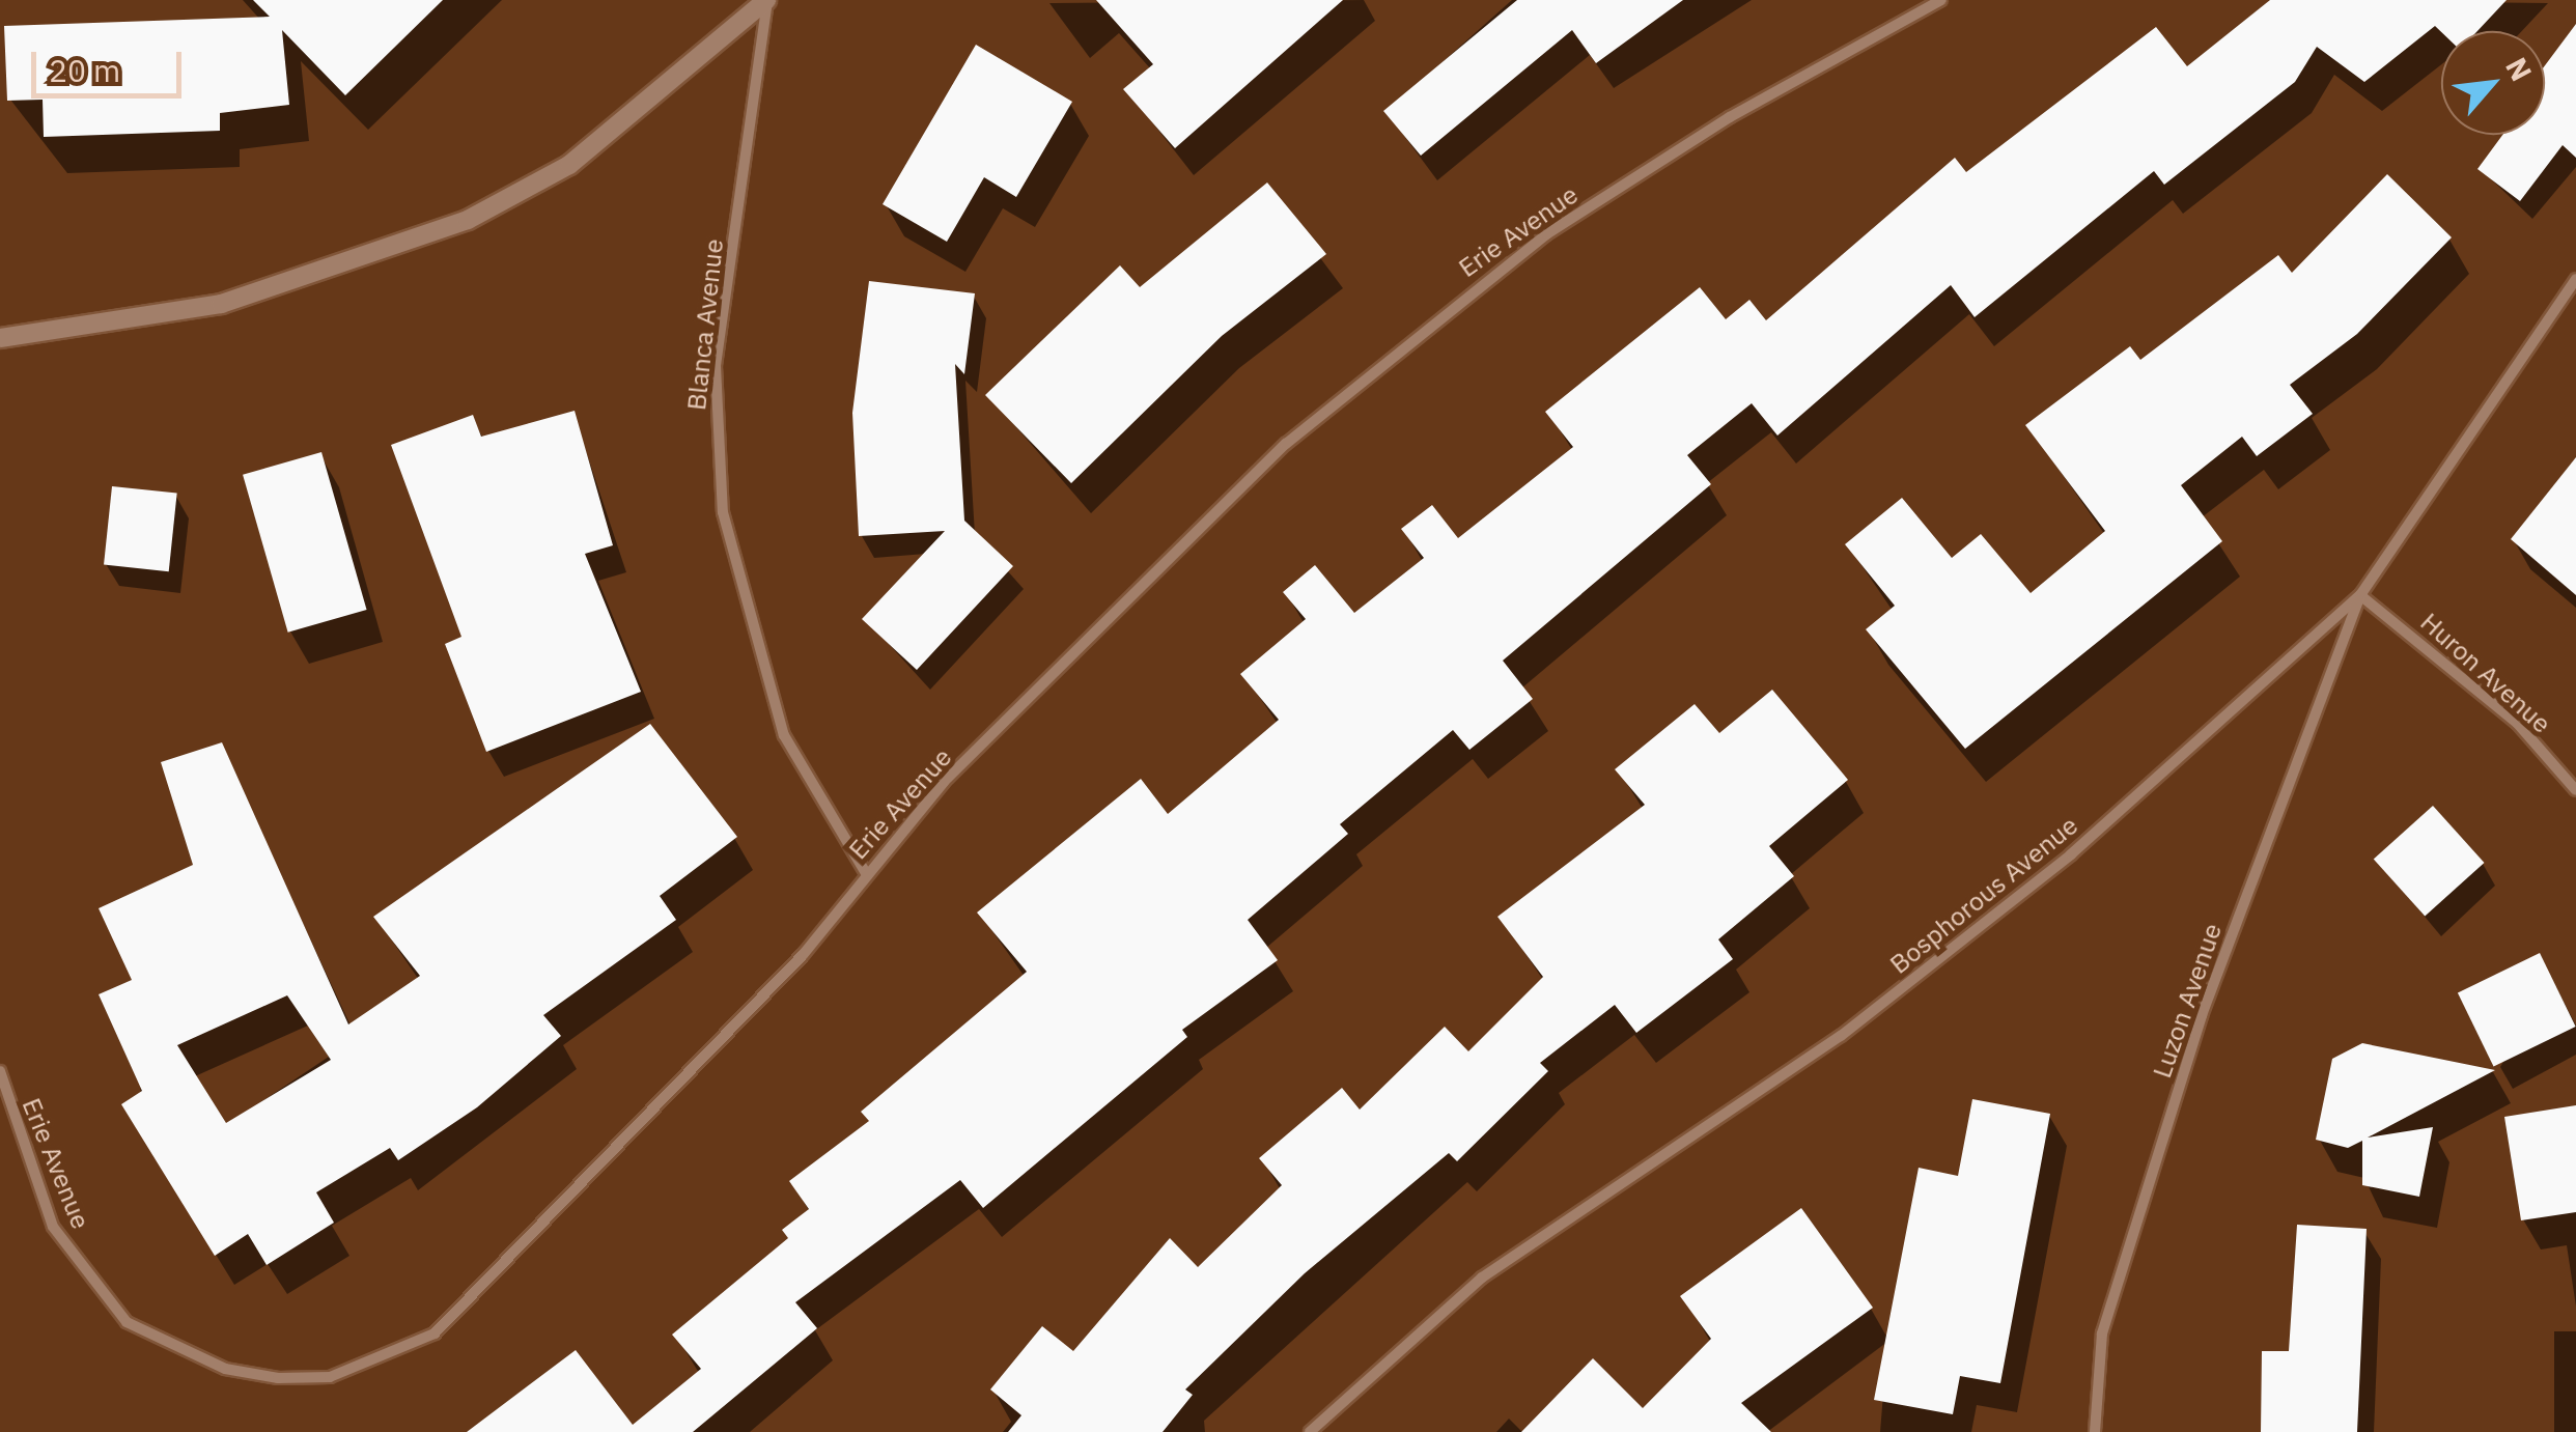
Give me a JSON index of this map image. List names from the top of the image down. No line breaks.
{"streets":{"street":["Erie Avenue","Blanca Avenue","Huron Avenue","Bosphorous Avenue","Luzon Avenue"]},"crossings":[["Erie Avenue","Blanca Avenue"],["Huron Avenue","Bosphorous Avenue"],["Huron Avenue","Luzon Avenue"],["Bosphorous Avenue","Luzon Avenue"]],"scale_bar":"20 m","north":"top right"}
